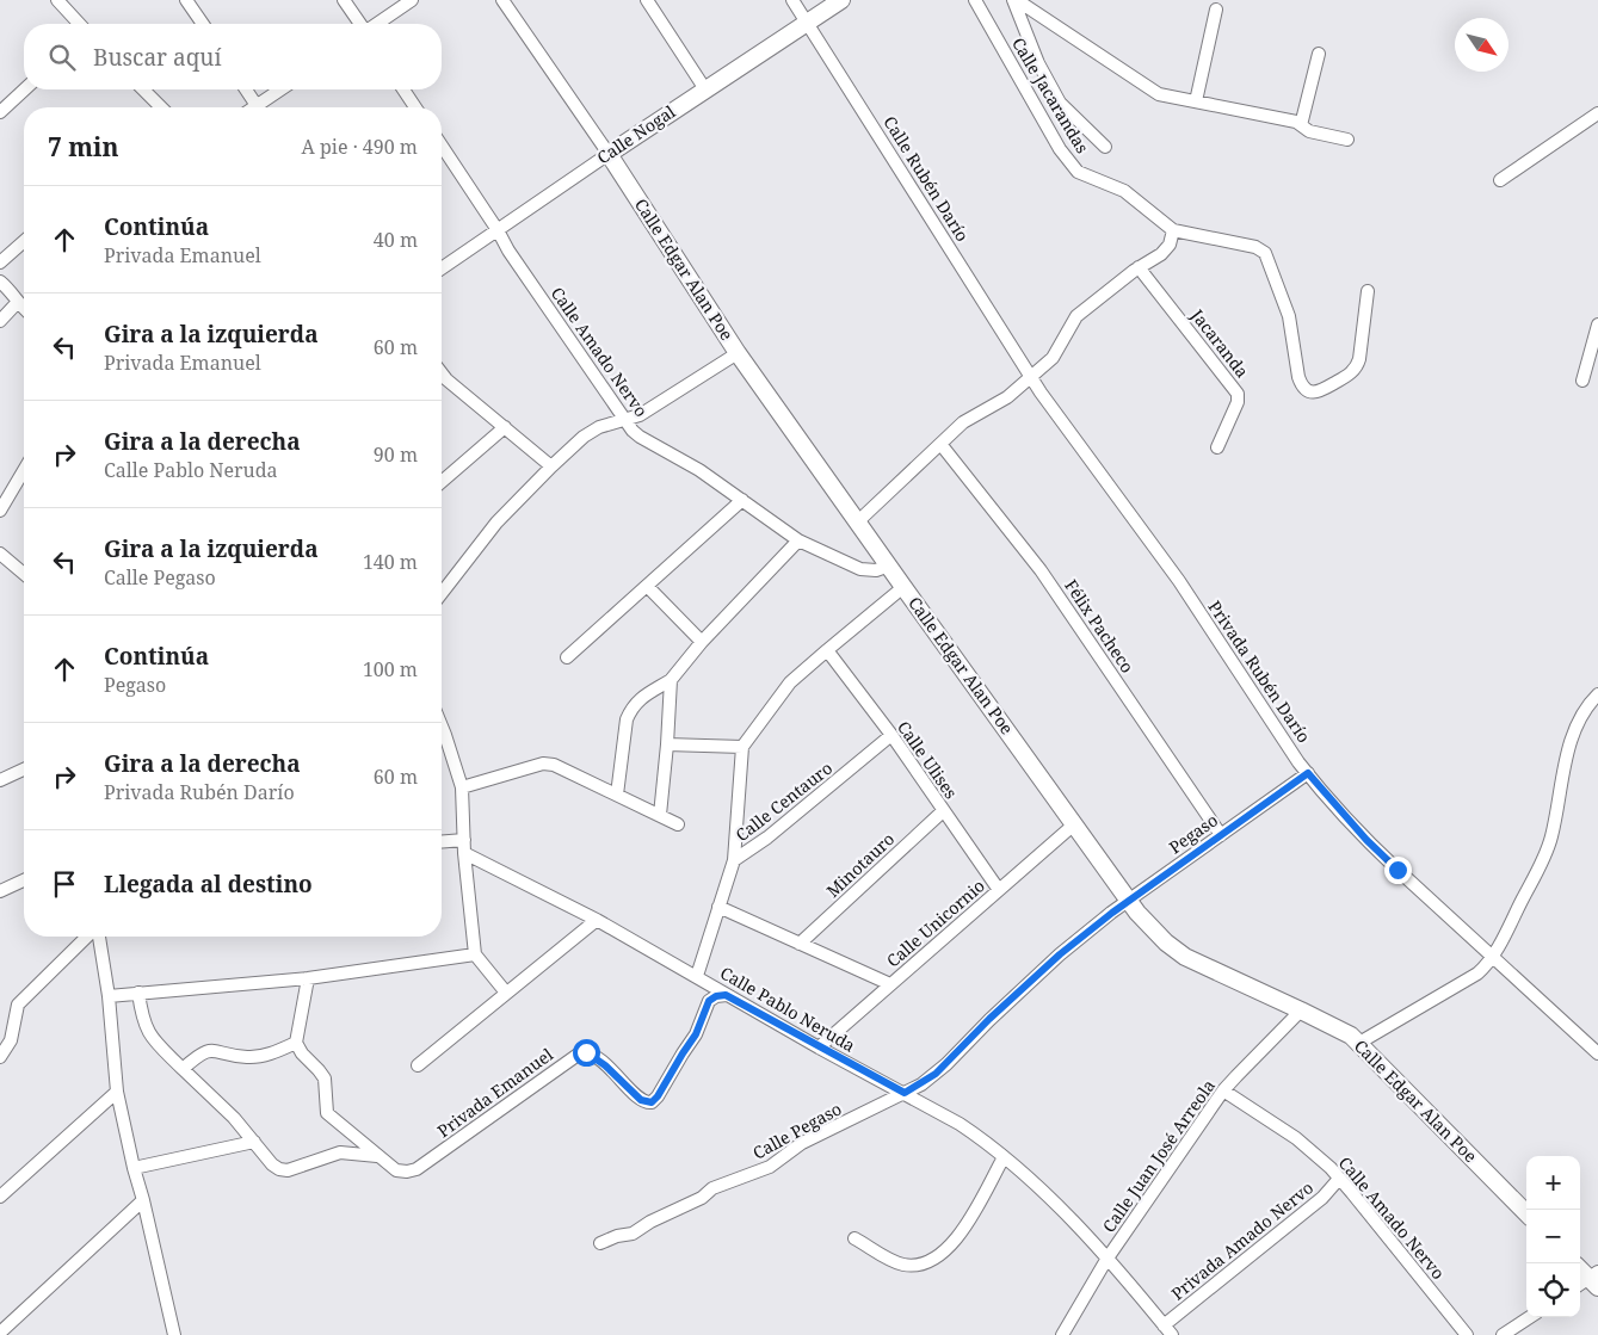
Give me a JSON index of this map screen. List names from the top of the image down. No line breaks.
{"streets":{"street":["Calle Jacarandas","Calle Nogal","Calle Rubén Darío","Calle Edgar Alan Poe","Jacaranda","Calle Amado Nervo","Félix Pacheco","Privada Rubén Darío","Calle Ulises","Calle Centauro","Pegaso","Minotauro","Calle Unicornio","Calle Pablo Neruda","Privada Emanuel","Calle Pegaso","Calle Juan José Arreola","Privada Amado Nervo"]},"crossings":[["Calle Nogal","Calle Rubén Darío"],["Calle Nogal","Calle Edgar Alan Poe"],["Calle Nogal","Calle Amado Nervo"],["Calle Rubén Darío","Privada Rubén Darío"],["Calle Edgar Alan Poe","Calle Amado Nervo"],["Calle Edgar Alan Poe","Pegaso"],["Calle Edgar Alan Poe","Calle Unicornio"],["Calle Edgar Alan Poe","Calle Pegaso"],["Calle Edgar Alan Poe","Calle Juan José Arreola"],["Calle Amado Nervo","Calle Juan José Arreola"],["Calle Amado Nervo","Privada Amado Nervo"],["Félix Pacheco","Pegaso"],["Privada Rubén Darío","Pegaso"],["Calle Ulises","Calle Centauro"],["Calle Ulises","Minotauro"],["Calle Ulises","Calle Unicornio"],["Calle Centauro","Calle Pablo Neruda"],["Pegaso","Calle Pegaso"],["Calle Unicornio","Calle Pablo Neruda"],["Calle Pablo Neruda","Privada Emanuel"],["Calle Pablo Neruda","Calle Pegaso"],["Calle Pablo Neruda","Calle Juan José Arreola"],["Calle Pablo Neruda","Privada Amado Nervo"]],"north":"bottom right","page":{"search":"Buscar aquí","heading":["7 min","A pie · 490 m"],"list":[["Continúa","Privada Emanuel","40 m"],["Gira a la izquierda","Privada Emanuel","60 m"],["Gira a la derecha","Calle Pablo Neruda","90 m"],["Gira a la izquierda","Calle Pegaso","140 m"],["Continúa","Pegaso","100 m"],["Gira a la derecha","Privada Rubén Darío","60 m"],"Llegada al destino"],"map_buttons":["+","−"]}}
